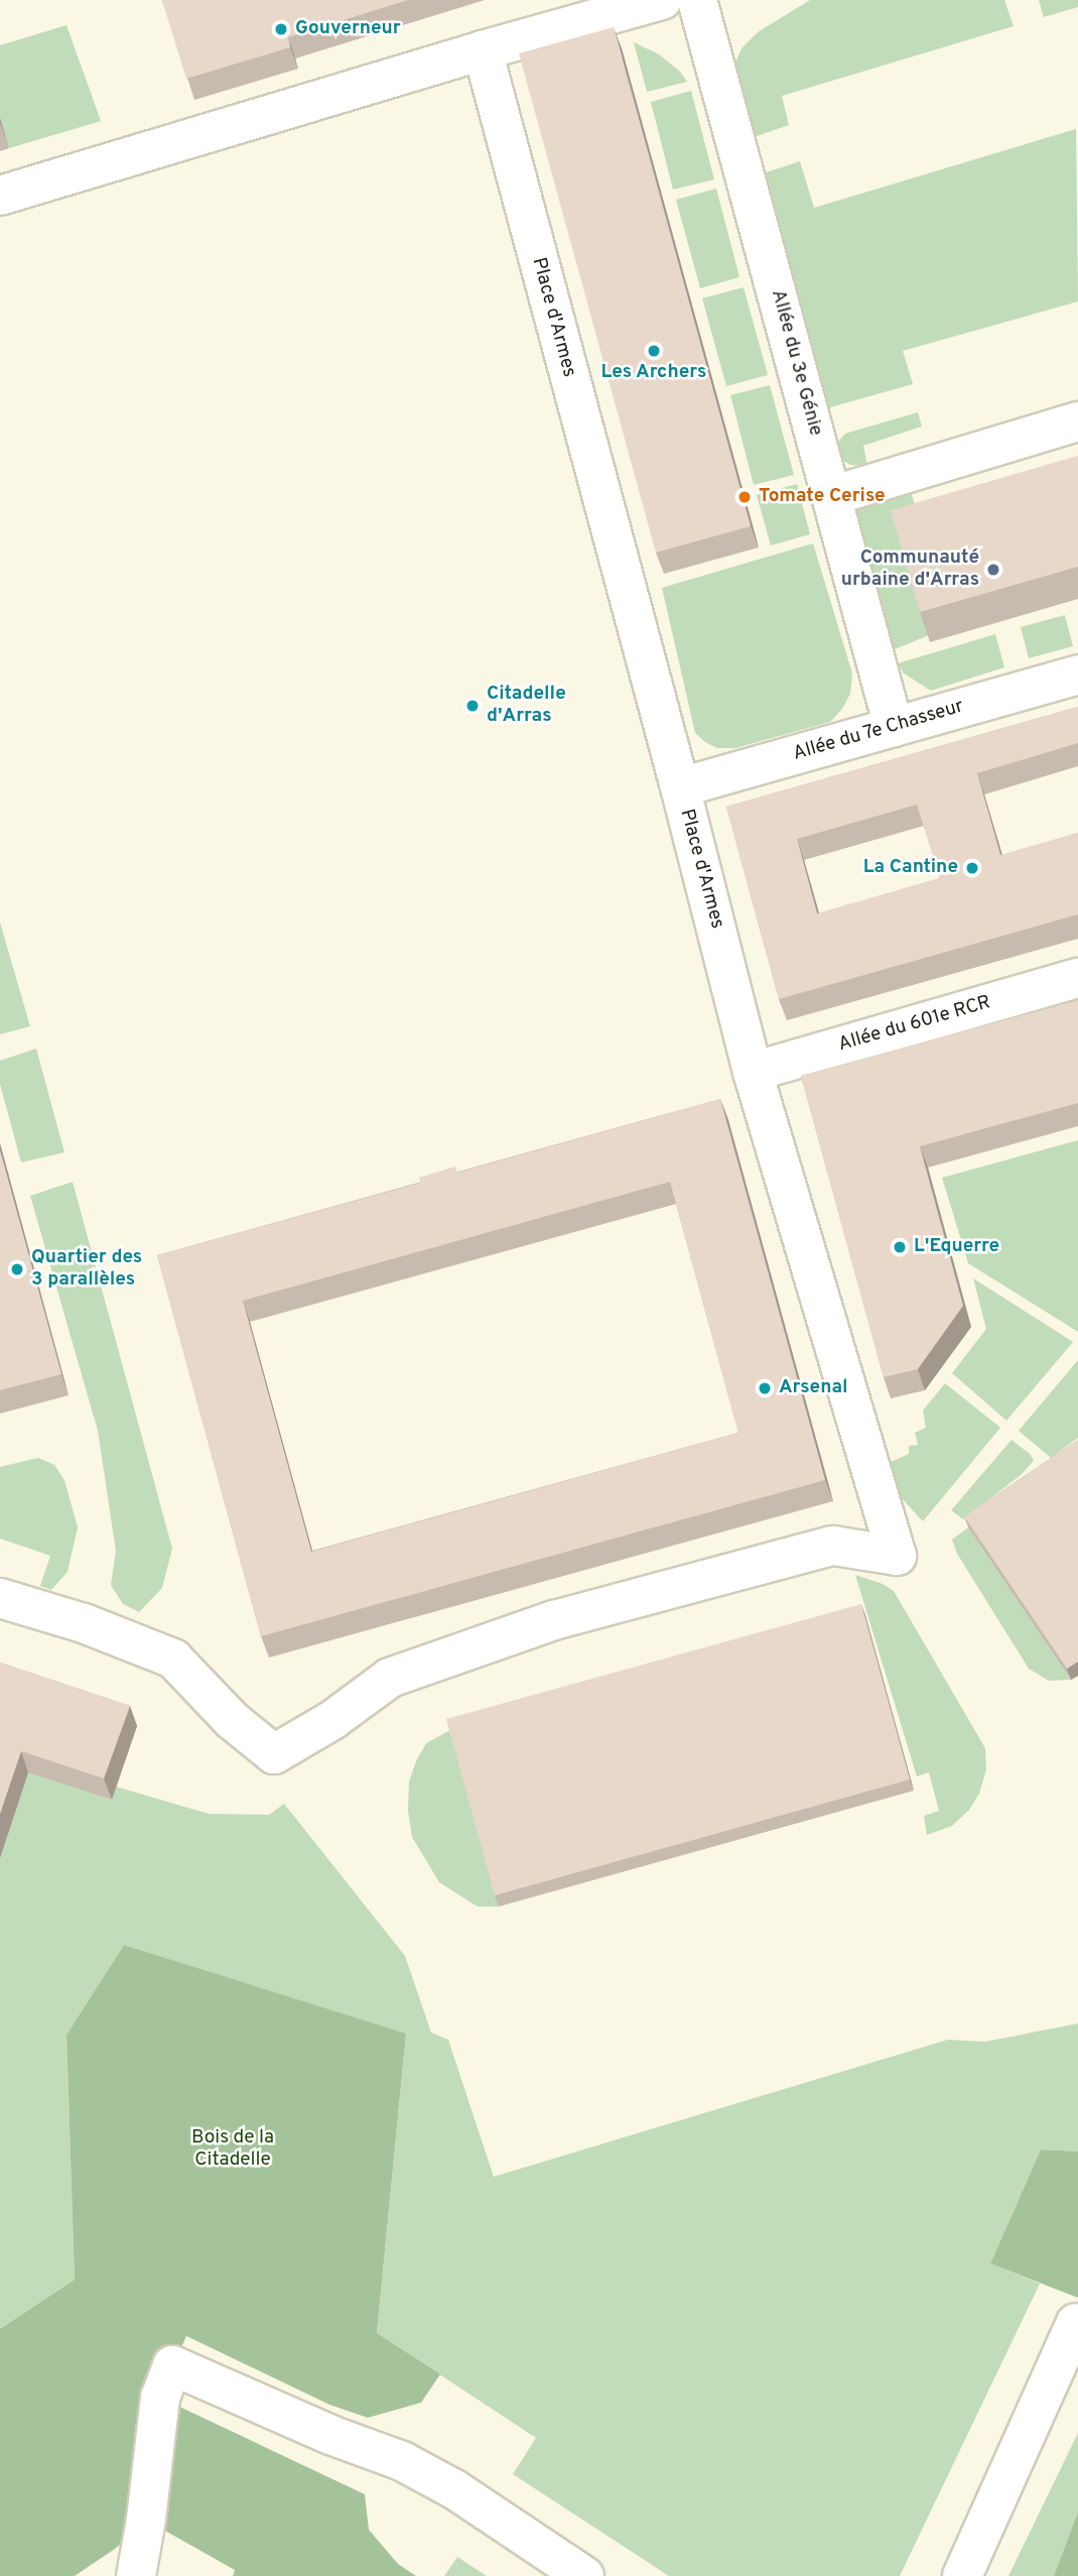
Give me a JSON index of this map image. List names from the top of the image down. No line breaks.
{"streets":{"street":["Place d'Armes","Allée du 3e Génie","Allée du 7e Chasseur","Allée du 601e RCR"]},"crossings":[["Place d'Armes","Allée du 7e Chasseur"],["Place d'Armes","Allée du 601e RCR"],["Allée du 3e Génie","Allée du 7e Chasseur"]],"parks":["Bois de la Citadelle"],"places":["Gouverneur","Les Archers","Tomate Cerise","Communauté urbaine d'Arras","Citadelle d'Arras","La Cantine","L'Equerre","Quartier des 3 parallèles","Arsenal"]}
